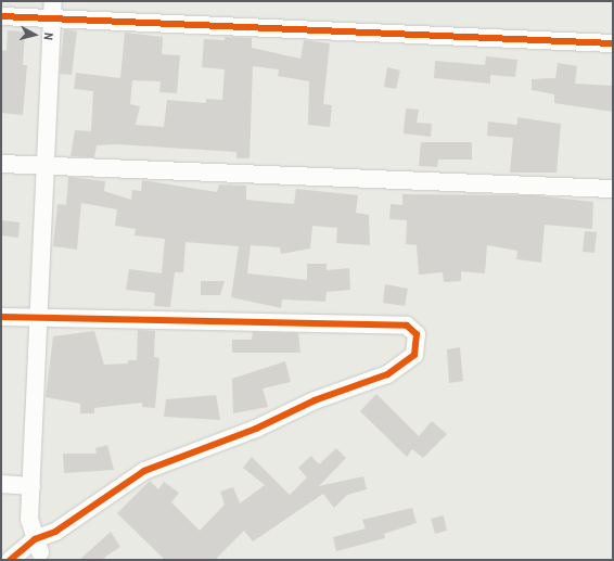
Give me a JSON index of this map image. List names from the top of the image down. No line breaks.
{"north":"right"}
